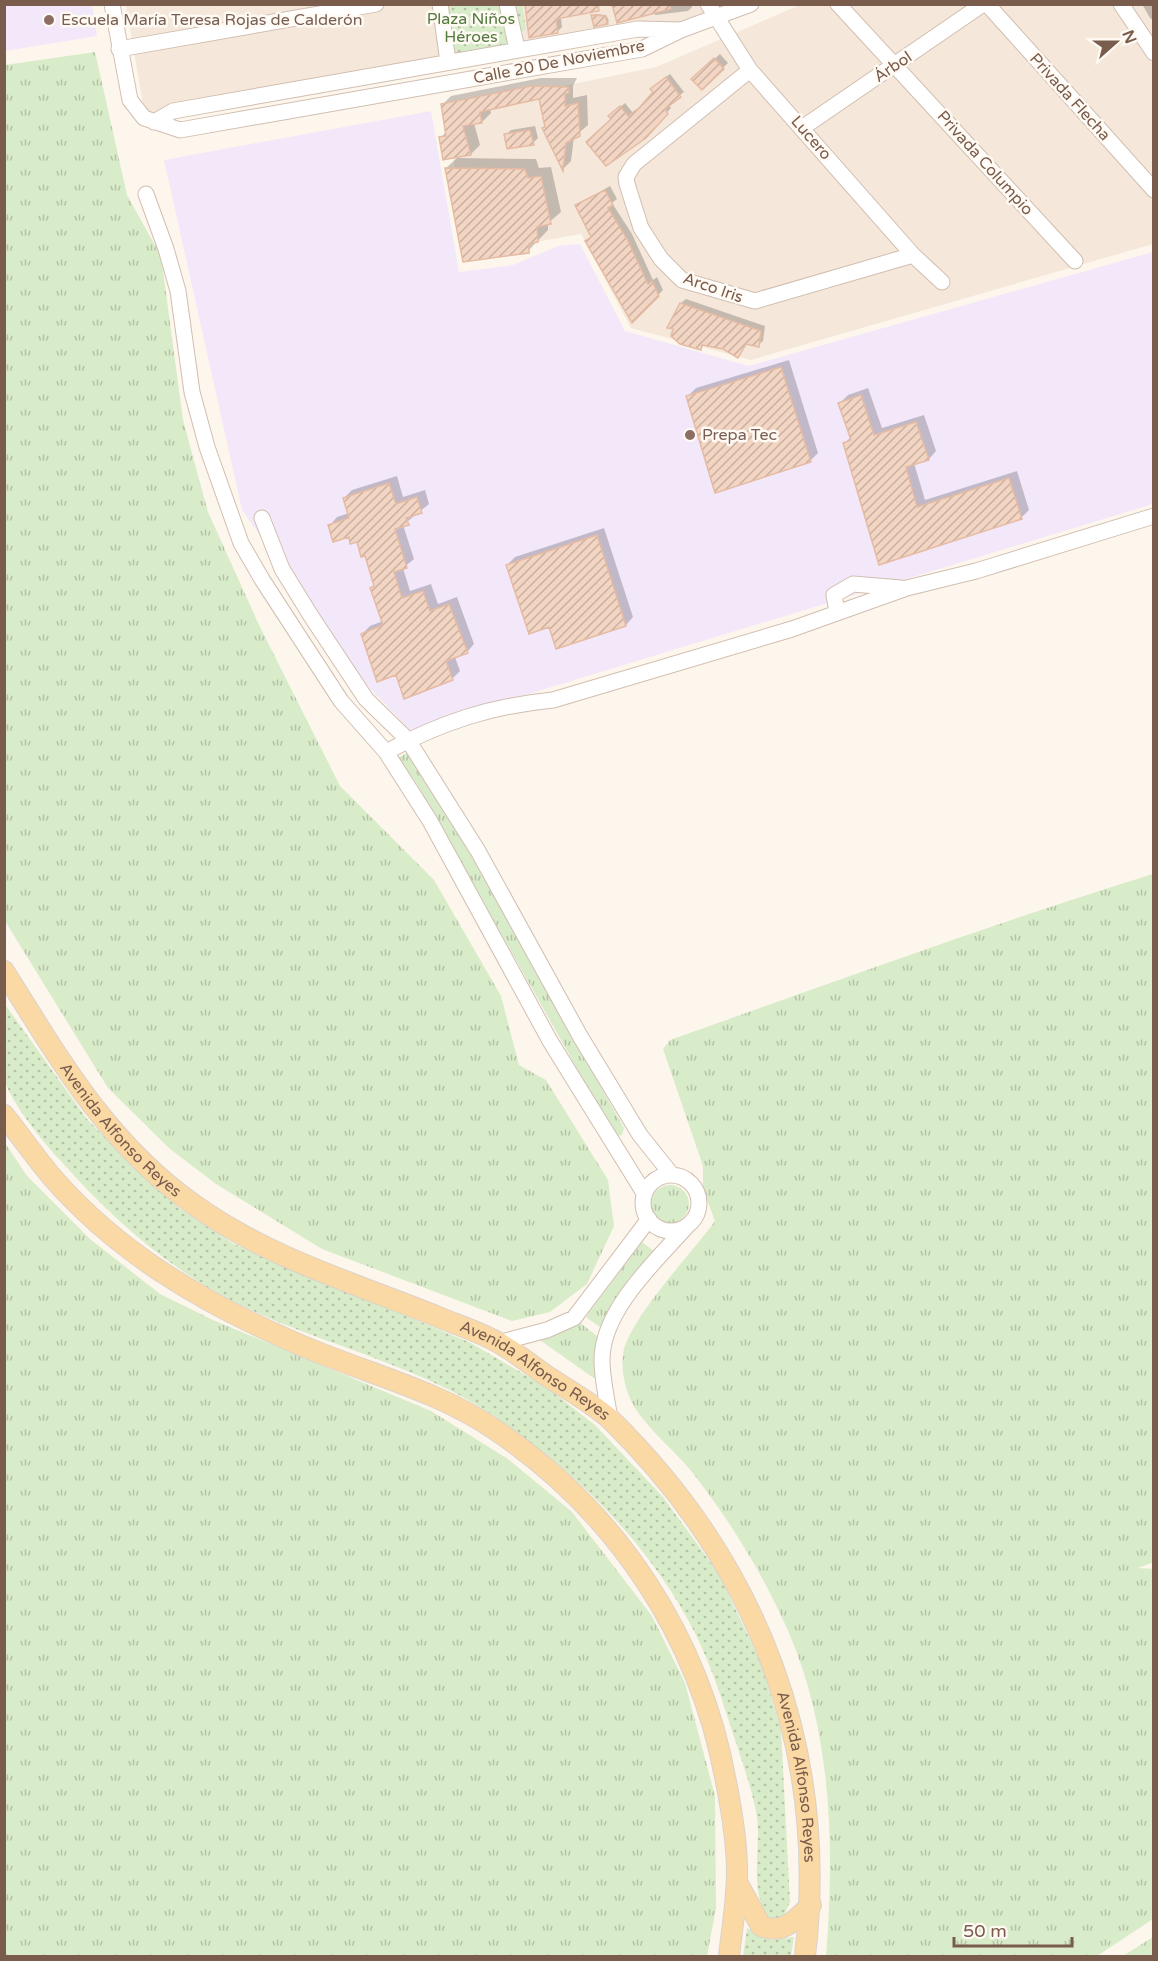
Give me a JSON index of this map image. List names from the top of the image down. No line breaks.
{"streets":{"main road":["Avenida Alfonso Reyes"],"street":["Calle 20 De Noviembre","Árbol","Privada Flecha","Lucero","Privada Columpio","Arco Iris"]},"crossings":[["Árbol","Privada Flecha"],["Árbol","Lucero"],["Árbol","Privada Columpio"],["Lucero","Arco Iris"]],"parks":["Plaza Niños Héroes"],"places":["Escuela María Teresa Rojas de Calderón","Prepa Tec"],"scale_bar":"50 m","north":"right"}
